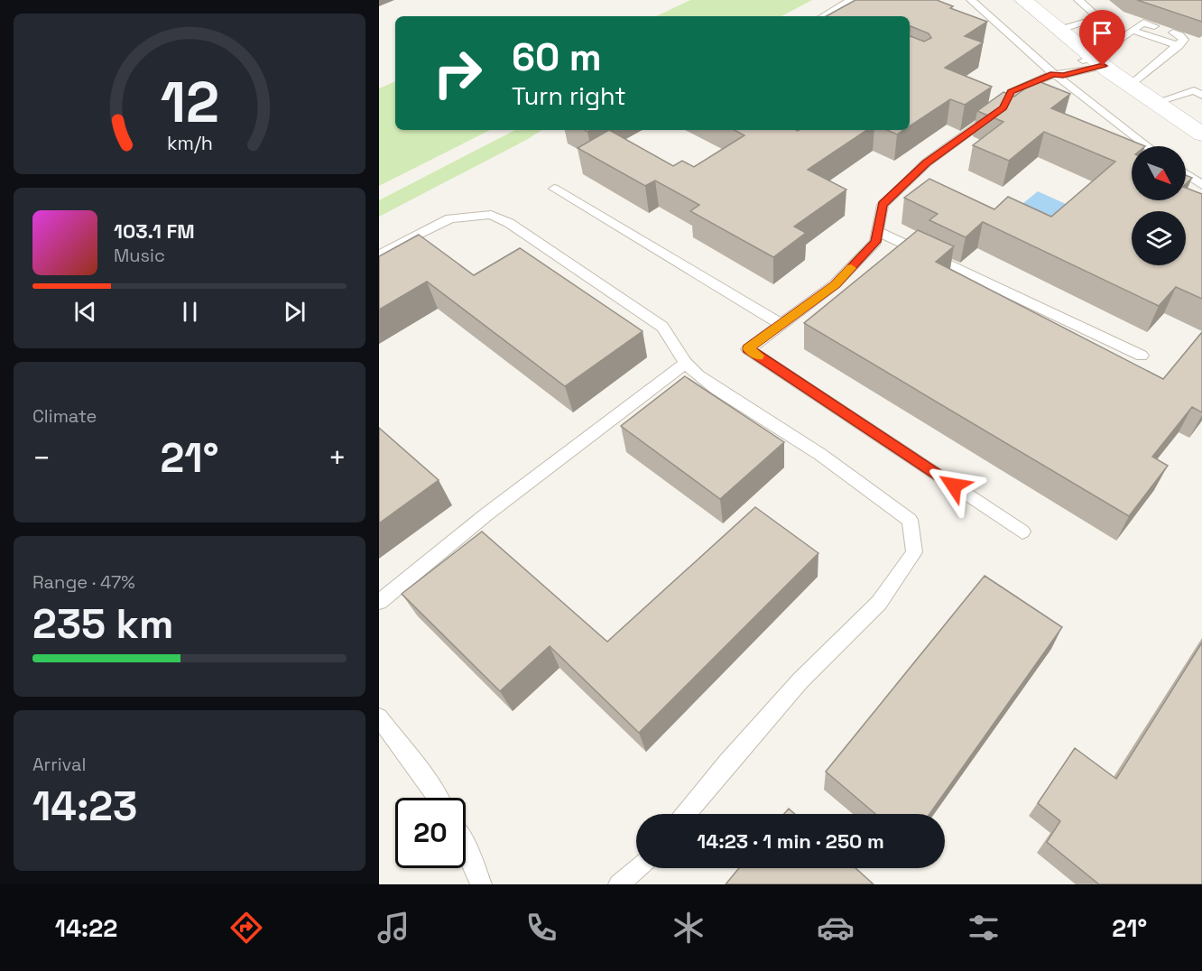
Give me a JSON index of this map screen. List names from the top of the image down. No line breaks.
{"north":"bottom right","page":{"turn":["60 m","Turn right"],"song":["103.1 FM","Music"],"tile":["Climate",["Range · 47%","235 km"],["Arrival","14:23"]],"heat":["−","21°","+"],"limit":"20","trip":"14:23 · 1 min · 250 m","tabs":["14:22","21°"],"gauge":["12","km/h"]}}
